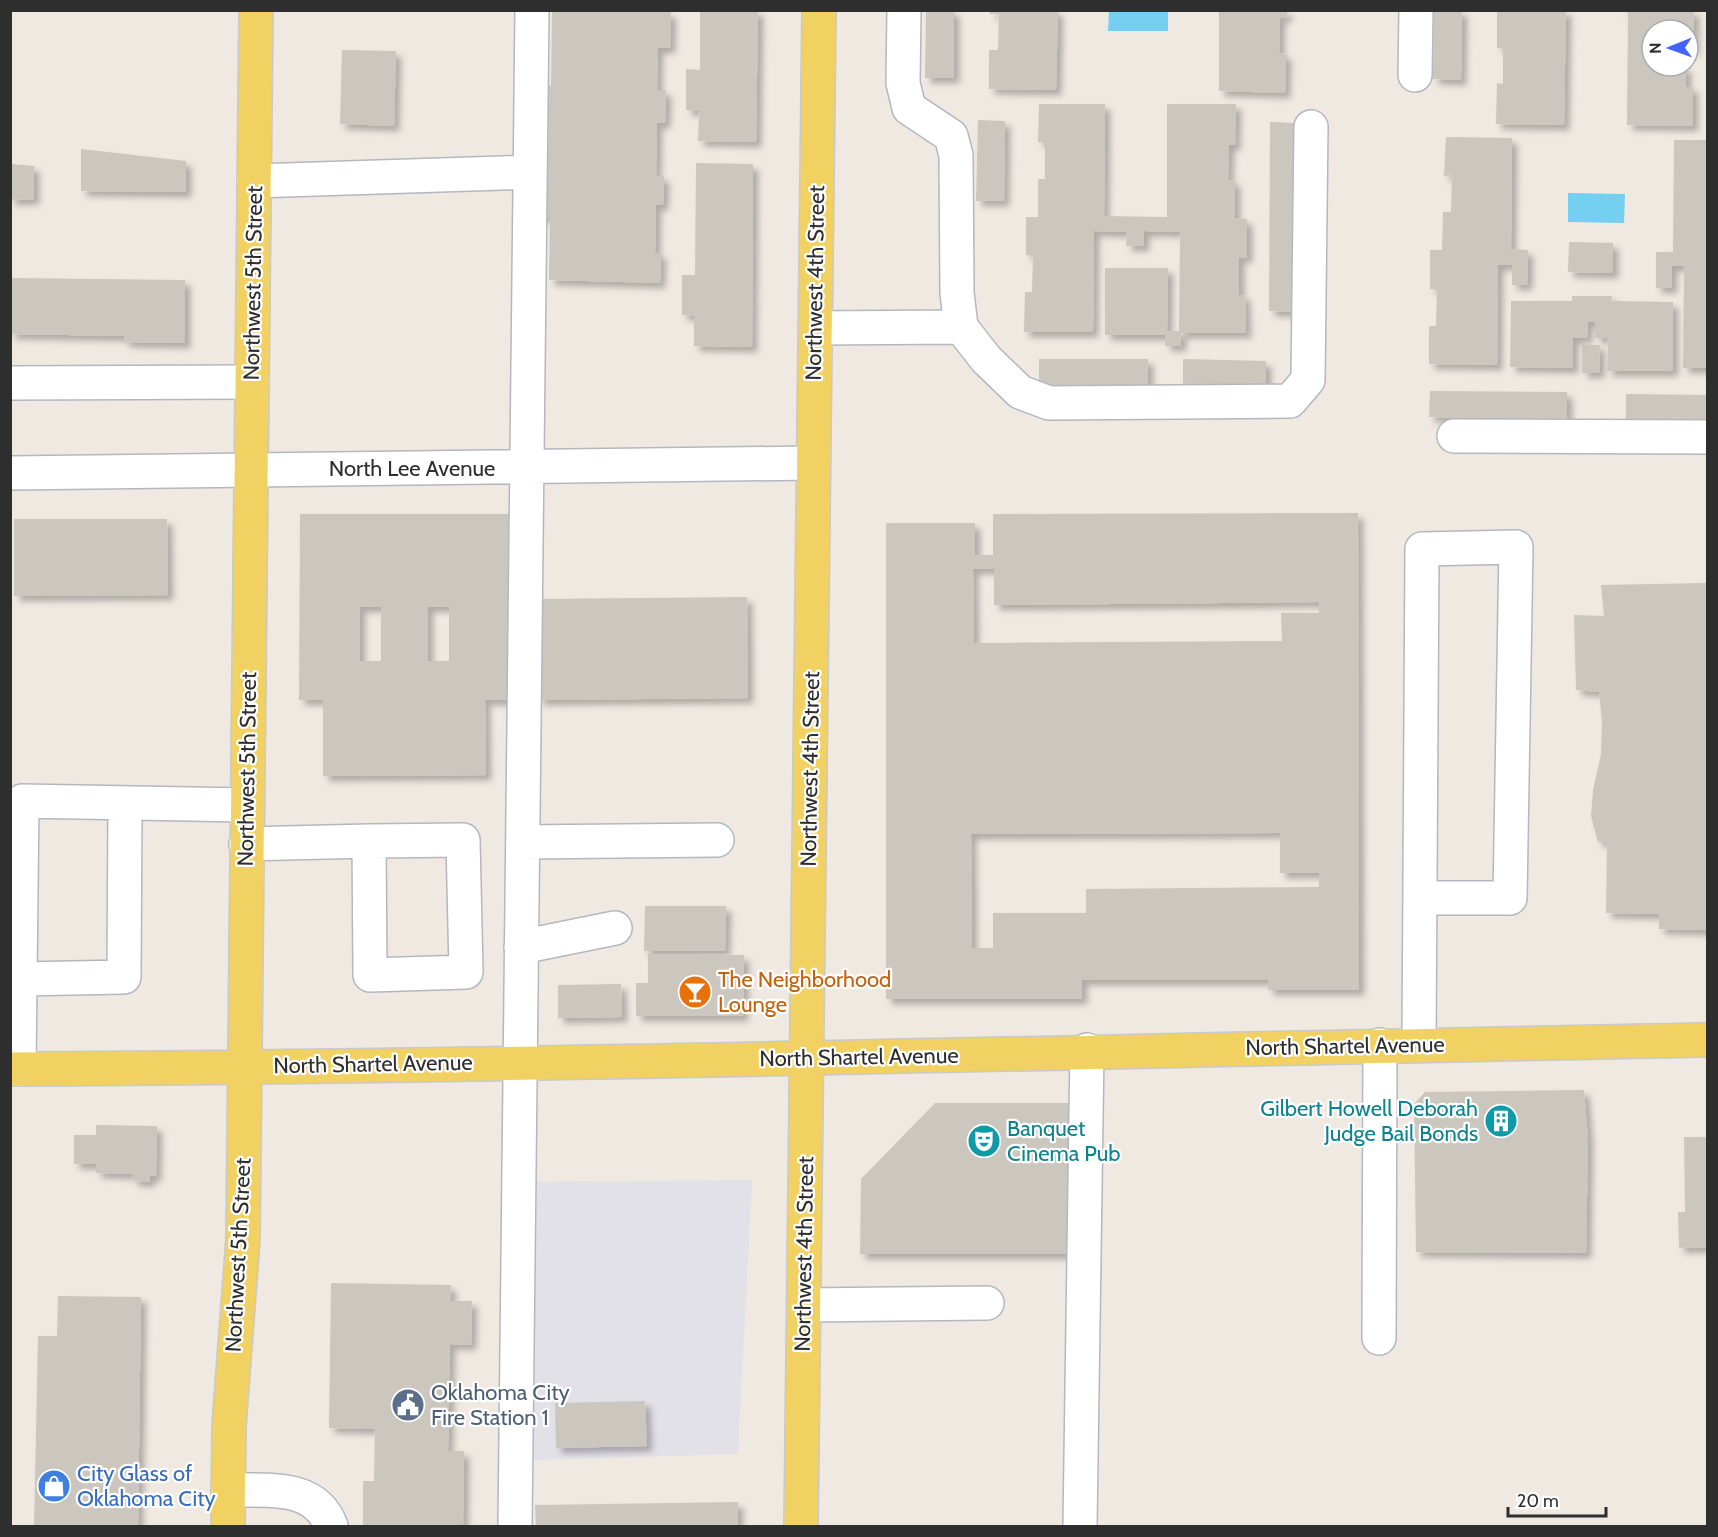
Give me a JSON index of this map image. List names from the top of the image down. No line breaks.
{"streets":{"main road":["Northwest 5th Street","Northwest 4th Street","North Shartel Avenue"],"street":["North Lee Avenue"]},"crossings":[["Northwest 5th Street","North Lee Avenue"],["Northwest 5th Street","North Shartel Avenue"],["Northwest 4th Street","North Lee Avenue"],["Northwest 4th Street","North Shartel Avenue"]],"places":{"bar":["The Neighborhood Lounge"],"building":["Gilbert Howell Deborah Judge Bail Bonds"],"theatre":["Banquet Cinema Pub"],"public building":["Oklahoma City Fire Station 1"],"shop":["City Glass of Oklahoma City"]},"scale_bar":"20 m","north":"left"}
